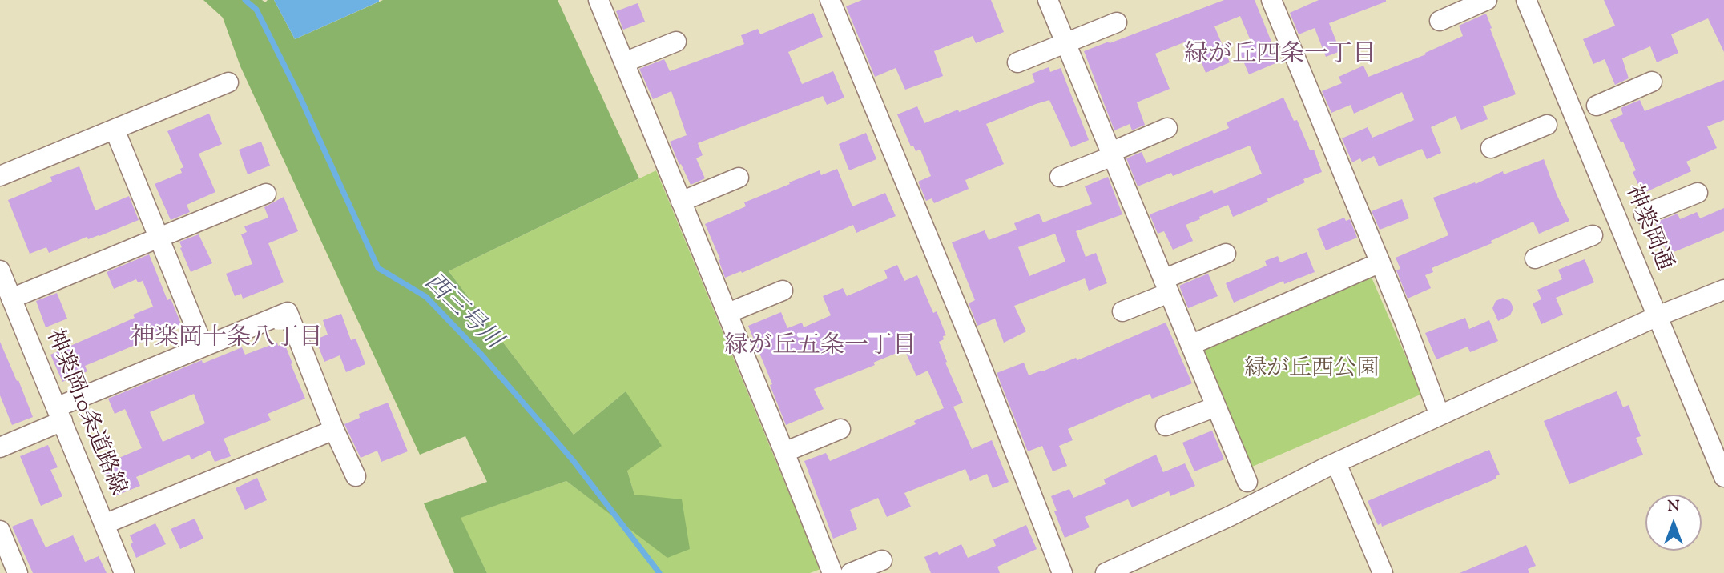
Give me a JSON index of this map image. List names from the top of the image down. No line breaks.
{"streets":{"street":["神楽岡通","神楽岡10条道路線"]},"districts":["緑が丘四条一丁目","神楽岡十条八丁目","緑が丘五条一丁目"],"water":["西三号川"],"parks":["緑が丘西公園"],"north":"top"}
